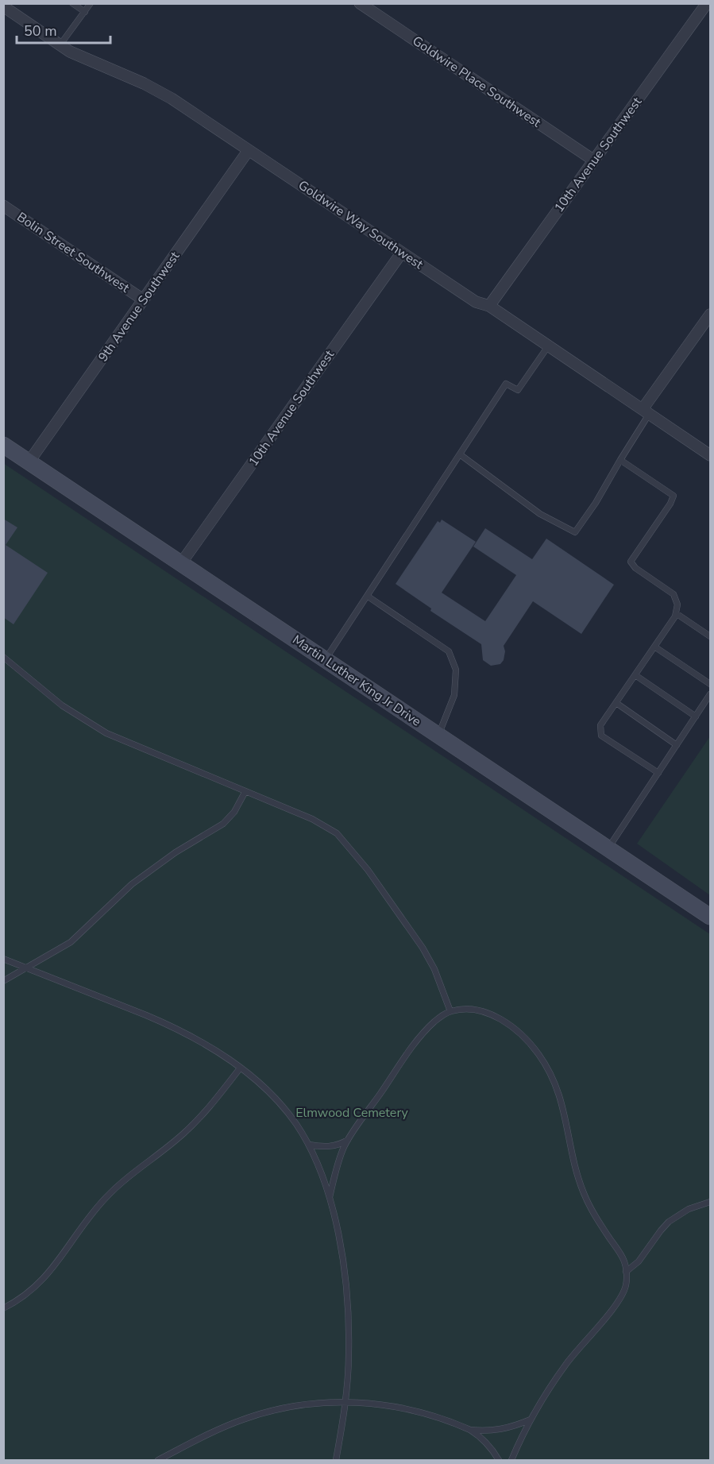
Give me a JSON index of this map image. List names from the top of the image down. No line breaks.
{"streets":{"main road":["Martin Luther King Jr Drive"],"street":["Goldwire Place Southwest","10th Avenue Southwest","Goldwire Way Southwest","Bolin Street Southwest","9th Avenue Southwest"]},"crossings":[["Goldwire Place Southwest","10th Avenue Southwest"],["10th Avenue Southwest","Goldwire Way Southwest"],["10th Avenue Southwest","Martin Luther King Jr Drive"],["Goldwire Way Southwest","9th Avenue Southwest"],["Bolin Street Southwest","9th Avenue Southwest"],["9th Avenue Southwest","Martin Luther King Jr Drive"]],"parks":["Elmwood Cemetery"],"scale_bar":"50 m"}
